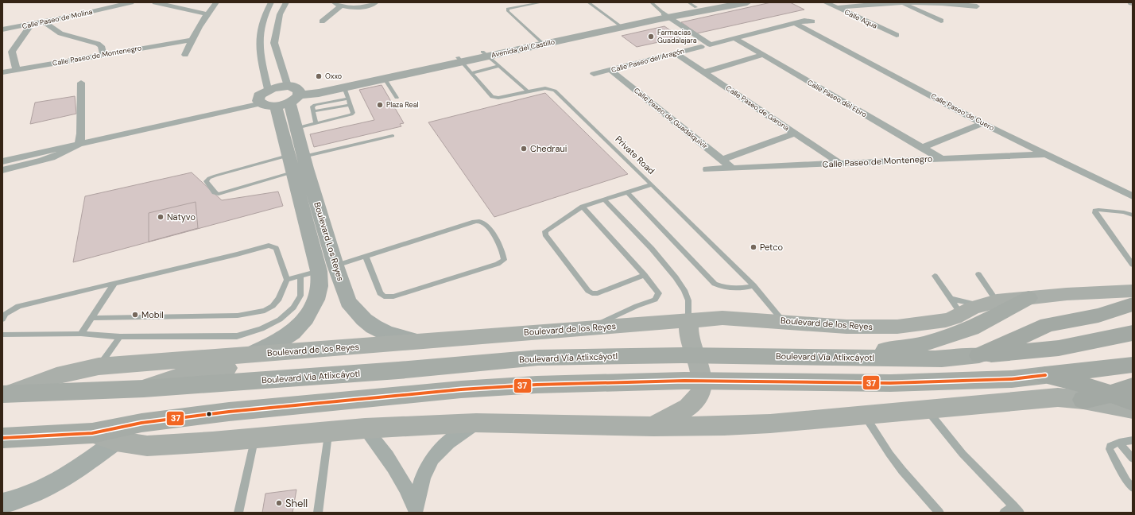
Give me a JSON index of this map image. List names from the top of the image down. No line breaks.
{"streets":{"highway":["Boulevard Vía Atlixcáyotl"],"main road":["Avenida del Castillo","Boulevard Los Reyes","Boulevard de los Reyes"],"street":["Calle Paseo de Molina","Calle Aqua","Calle Paseo de Montenegro","Calle Paseo del Aragón","Calle Paseo del Ebro","Calle Paseo de Garona","Calle Paseo de Cuero","Calle Paseo de Guadalquivir"],"lane":["Private Road"]},"crossings":[["Avenida del Castillo","Boulevard Los Reyes"],["Calle Paseo de Montenegro","Calle Paseo del Ebro"],["Calle Paseo de Montenegro","Calle Paseo de Garona"],["Calle Paseo de Montenegro","Calle Paseo de Cuero"],["Calle Paseo de Montenegro","Calle Paseo de Guadalquivir"],["Calle Paseo del Aragón","Calle Paseo de Garona"],["Calle Paseo del Aragón","Calle Paseo de Guadalquivir"],["Boulevard Los Reyes","Boulevard de los Reyes"],["Boulevard de los Reyes","Boulevard Vía Atlixcáyotl"]],"places":["Farmacias Guadalajara","Oxxo","Plaza Real","Chedraui","Natyvo","Petco","Mobil","Shell"],"lines":["transit line 37"]}
